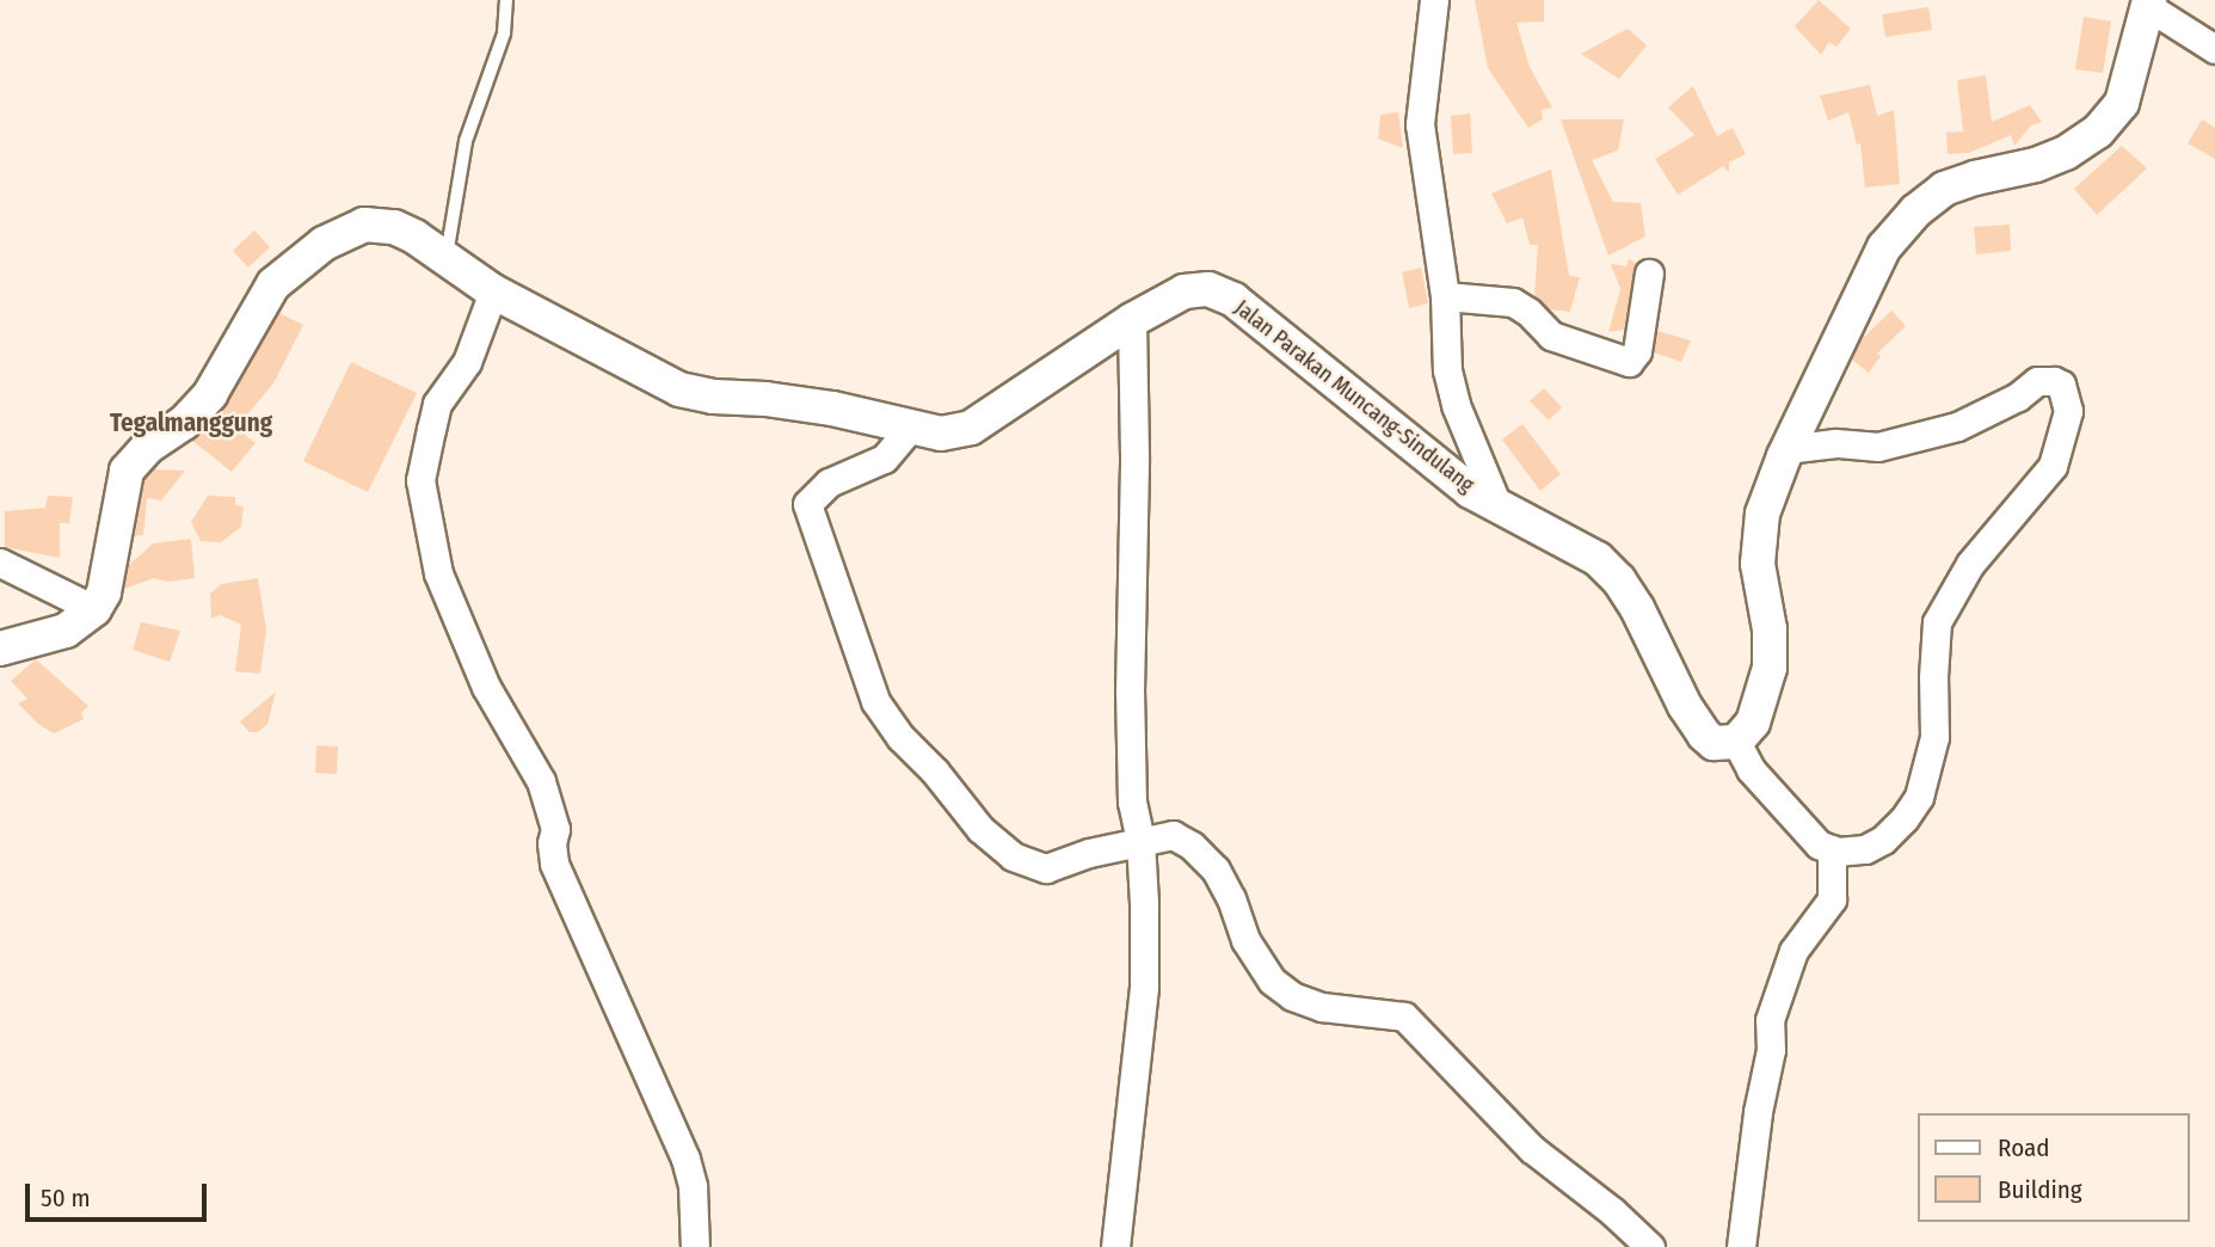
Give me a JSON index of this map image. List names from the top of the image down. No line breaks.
{"streets":{"street":["Jalan Parakan Muncang-Sindulang"]},"districts":["Tegalmanggung"],"legend":["Road","Building"],"scale_bar":"50 m"}
